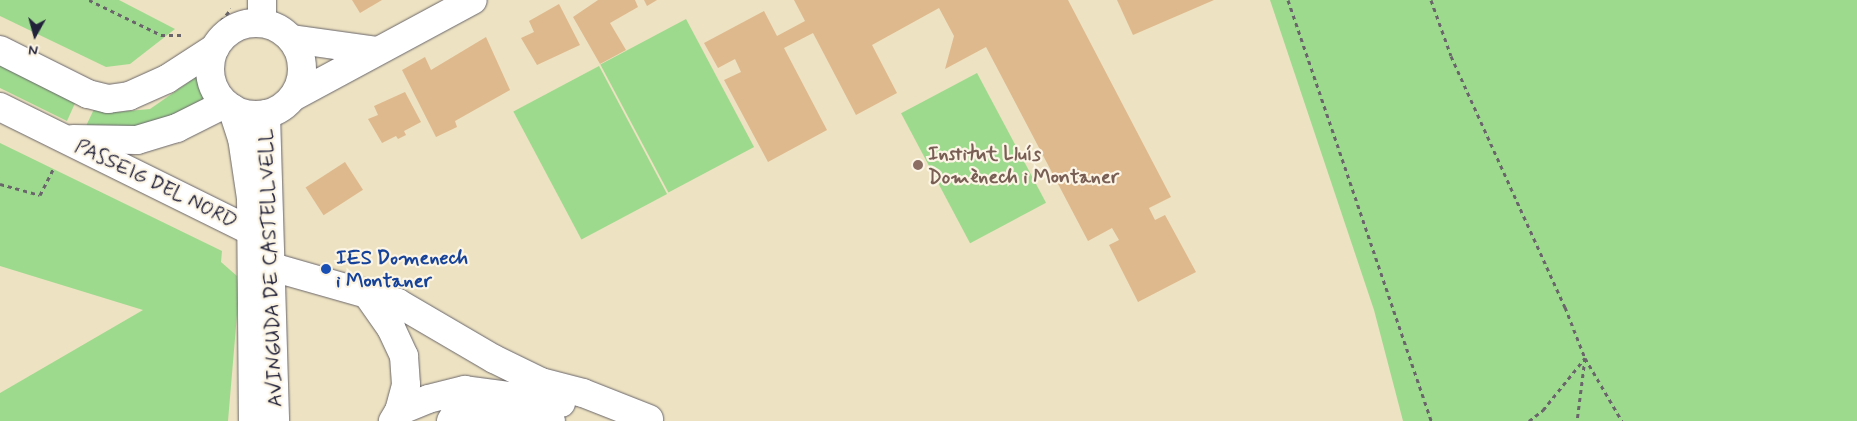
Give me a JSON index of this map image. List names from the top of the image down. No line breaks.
{"streets":{"street":["PASSEIG DEL NORD","AVINGUDA DE CASTELLVELL"]},"crossings":[["PASSEIG DEL NORD","AVINGUDA DE CASTELLVELL"]],"places":["Institut Lluís Domènech i Montaner","IES Domenech i Montaner"],"north":"bottom"}
